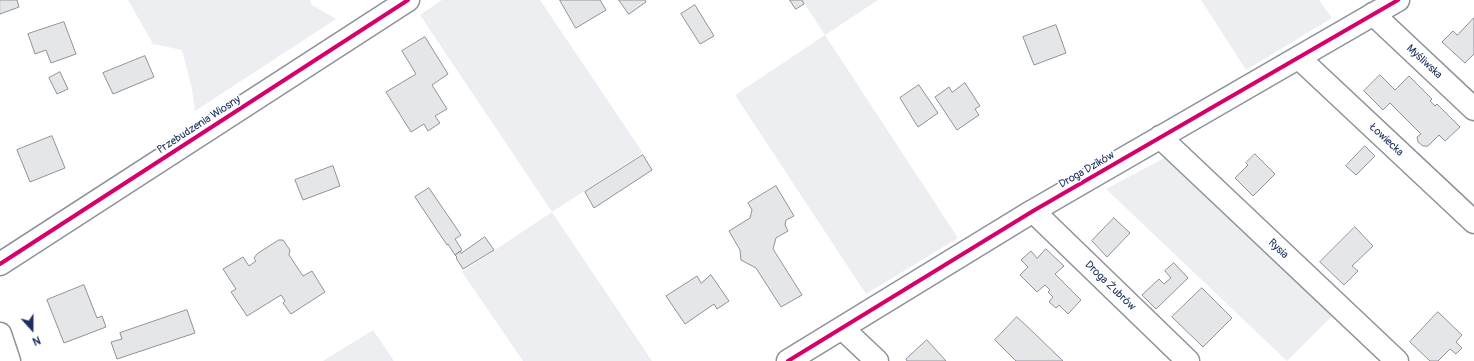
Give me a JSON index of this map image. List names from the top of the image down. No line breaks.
{"streets":{"street":["Myśliwska","Przebudzenia Wiosny","Łowiecka","Droga Dzików","Rysia","Droga Żubrów"]},"crossings":[["Myśliwska","Droga Dzików"],["Łowiecka","Droga Dzików"],["Droga Dzików","Rysia"],["Droga Dzików","Droga Żubrów"]],"north":"bottom"}
